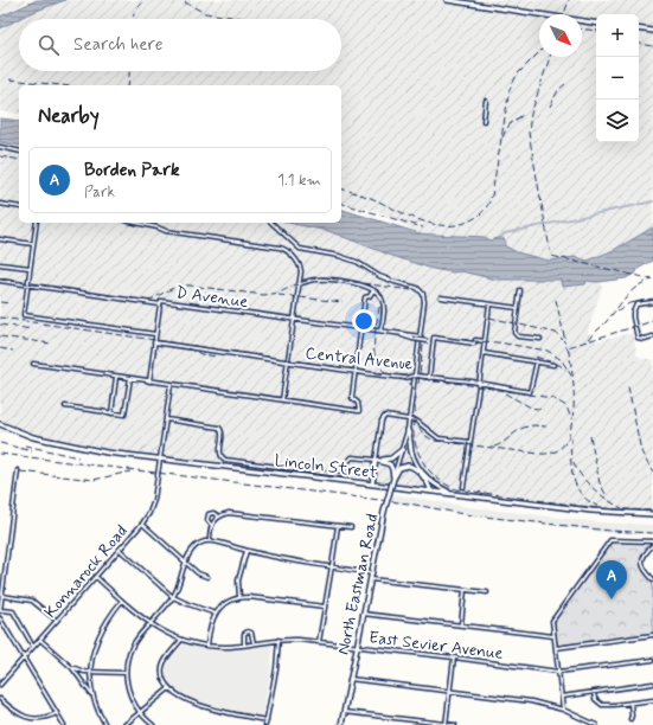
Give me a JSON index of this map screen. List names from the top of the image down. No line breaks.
{"streets":{"main road":["Lincoln Street","North Eastman Road"],"street":["D Avenue","Central Avenue","Konnarock Road","East Sevier Avenue"]},"crossings":[["D Avenue","North Eastman Road"],["Central Avenue","North Eastman Road"],["Lincoln Street","Konnarock Road"],["Konnarock Road","East Sevier Avenue"],["North Eastman Road","East Sevier Avenue"]],"north":"bottom right","page":{"map_buttons":["+","−"],"search":"Search here","heading":"Nearby","list":[{"mark":"A","name":"Borden Park","note":"Park","value":"1.1 km"}],"pins":"A"}}
